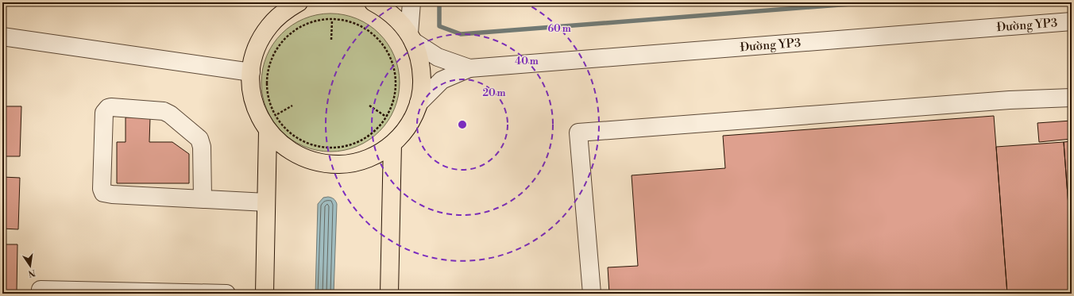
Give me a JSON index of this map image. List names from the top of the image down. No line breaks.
{"streets":{"street":["Đường YP3"]},"north":"bottom","rings":["60 m","40 m","20 m"]}
